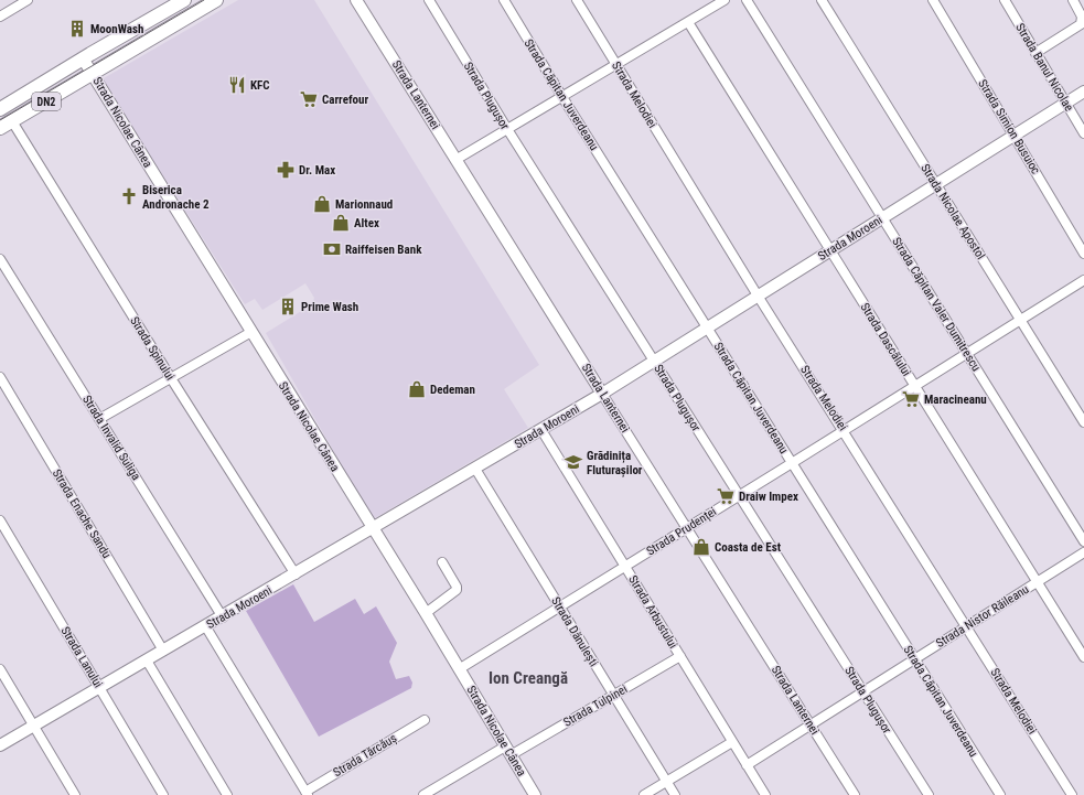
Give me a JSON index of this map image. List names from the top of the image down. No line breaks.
{"streets":{"main road":["DN2"],"street":["Strada Banul Nicolae","Strada Lanternei","Strada Căpitan Juverdeanu","Strada Melodiei","Strada Plugușor","Strada Nicolae Cânea","Strada Simion Busuioc","Strada Nicolae Apostol","Strada Moroeni","Strada Căpitan Valer Dumitrescu","Strada Dascălului","Strada Spinului","Strada Invalid Suliga","Strada Enache Sandu","Strada Prudenței","Strada Arbustului","Strada Nistor Răileanu","Strada Dănulești","Strada Lanului","Strada Tulpinei","Strada Tărcăuș"]},"crossings":[["Strada Banul Nicolae","Strada Moroeni"],["Strada Lanternei","Strada Moroeni"],["Strada Lanternei","Strada Prudenței"],["Strada Lanternei","Strada Nistor Răileanu"],["Strada Căpitan Juverdeanu","Strada Moroeni"],["Strada Căpitan Juverdeanu","Strada Prudenței"],["Strada Căpitan Juverdeanu","Strada Nistor Răileanu"],["Strada Melodiei","Strada Moroeni"],["Strada Melodiei","Strada Prudenței"],["Strada Melodiei","Strada Nistor Răileanu"],["Strada Plugușor","Strada Moroeni"],["Strada Plugușor","Strada Prudenței"],["Strada Plugușor","Strada Nistor Răileanu"],["DN2","Strada Nicolae Cânea"],["DN2","Strada Spinului"],["Strada Nicolae Cânea","Strada Moroeni"],["Strada Nicolae Cânea","Strada Prudenței"],["Strada Nicolae Cânea","Strada Tulpinei"],["Strada Simion Busuioc","Strada Moroeni"],["Strada Nicolae Apostol","Strada Moroeni"],["Strada Nicolae Apostol","Strada Prudenței"],["Strada Moroeni","Strada Căpitan Valer Dumitrescu"],["Strada Moroeni","Strada Dascălului"],["Strada Moroeni","Strada Spinului"],["Strada Moroeni","Strada Invalid Suliga"],["Strada Moroeni","Strada Enache Sandu"],["Strada Moroeni","Strada Arbustului"],["Strada Moroeni","Strada Dănulești"],["Strada Moroeni","Strada Lanului"],["Strada Căpitan Valer Dumitrescu","Strada Prudenței"],["Strada Dascălului","Strada Prudenței"],["Strada Dascălului","Strada Nistor Răileanu"],["Strada Prudenței","Strada Arbustului"],["Strada Prudenței","Strada Dănulești"],["Strada Arbustului","Strada Nistor Răileanu"],["Strada Arbustului","Strada Tulpinei"],["Strada Dănulești","Strada Tulpinei"]],"districts":["Ion Creangă"],"places":{"building":["MoonWash","Prime Wash"],"restaurant":["KFC"],"supermarket":["Carrefour","Maracineanu","Draiw Impex"],"pharmacy":["Dr. Max"],"church":["Biserica Andronache 2"],"shop":["Marionnaud","Altex","Dedeman","Coasta de Est"],"bank":["Raiffeisen Bank"],"school or university":["Grădinița Fluturașilor"]}}
